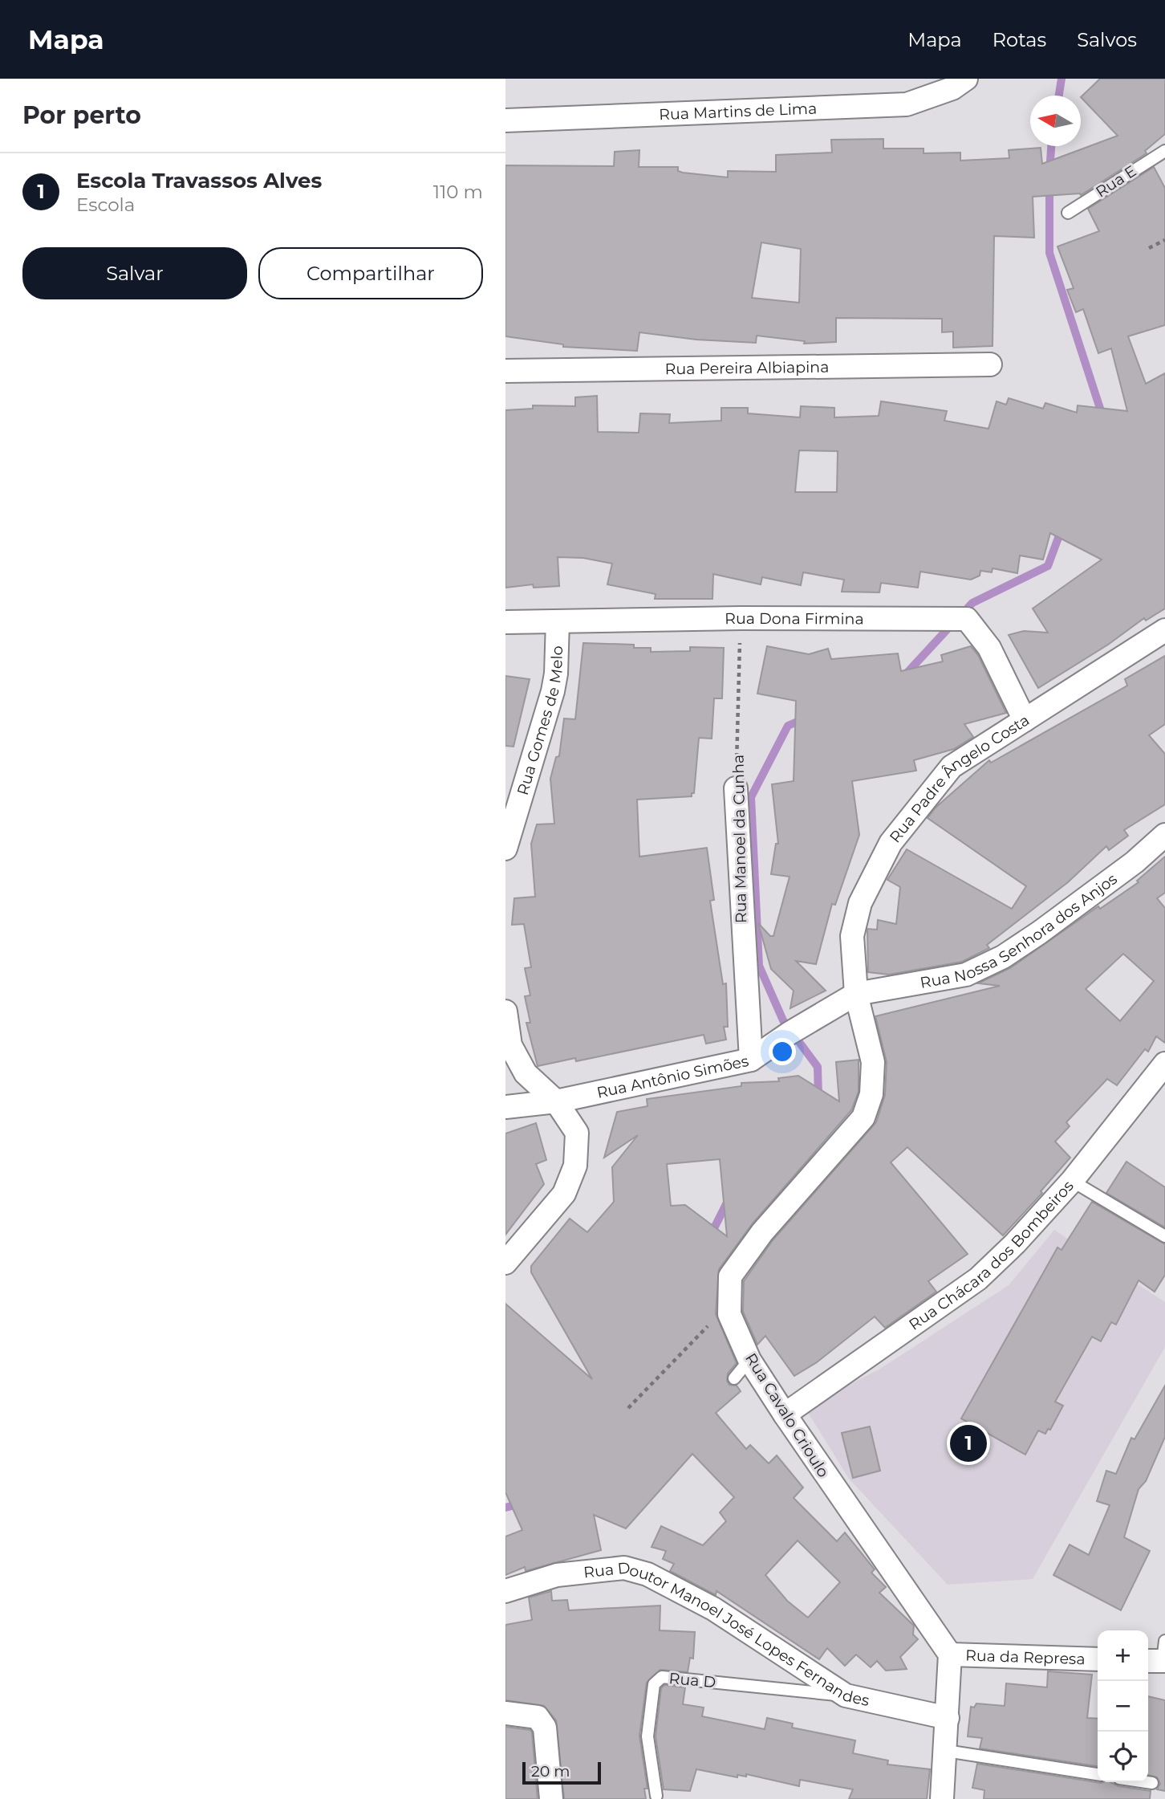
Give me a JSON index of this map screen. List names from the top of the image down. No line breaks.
{"streets":{"street":["Rua Martins de Lima","Rua Pereira Albiapina","Rua Dona Firmina","Rua Gomes de Melo","Rua Padre Ângelo Costa","Rua Manoel da Cunha","Rua Nossa Senhora dos Anjos","Rua Antônio Simões","Rua Chácara dos Bombeiros","Rua Cavalo Crioulo","Rua Doutor Manoel José Lopes Fernandes","Rua da Represa"],"lane":["Rua E","Rua D"]},"crossings":[["Rua Dona Firmina","Rua Gomes de Melo"],["Rua Dona Firmina","Rua Padre Ângelo Costa"],["Rua Dona Firmina","Rua Manoel da Cunha"],["Rua Padre Ângelo Costa","Rua Nossa Senhora dos Anjos"],["Rua Padre Ângelo Costa","Rua Antônio Simões"],["Rua Padre Ângelo Costa","Rua Cavalo Crioulo"],["Rua Manoel da Cunha","Rua Antônio Simões"],["Rua Nossa Senhora dos Anjos","Rua Antônio Simões"],["Rua Nossa Senhora dos Anjos","Rua Cavalo Crioulo"],["Rua Antônio Simões","Rua Cavalo Crioulo"],["Rua Chácara dos Bombeiros","Rua Cavalo Crioulo"],["Rua Cavalo Crioulo","Rua da Represa"],["Rua Doutor Manoel José Lopes Fernandes","Rua D"]],"scale_bar":"20 m","north":"left","page":{"header":"Mapa","nav":["Mapa","Rotas","Salvos"],"heading":"Por perto","list":[{"mark":"1","name":"Escola Travassos Alves","note":"Escola","value":"110 m"}],"buttons":["Salvar","Compartilhar"],"pins":"1","map_buttons":["+","−"],"scale":"20 m"}}
